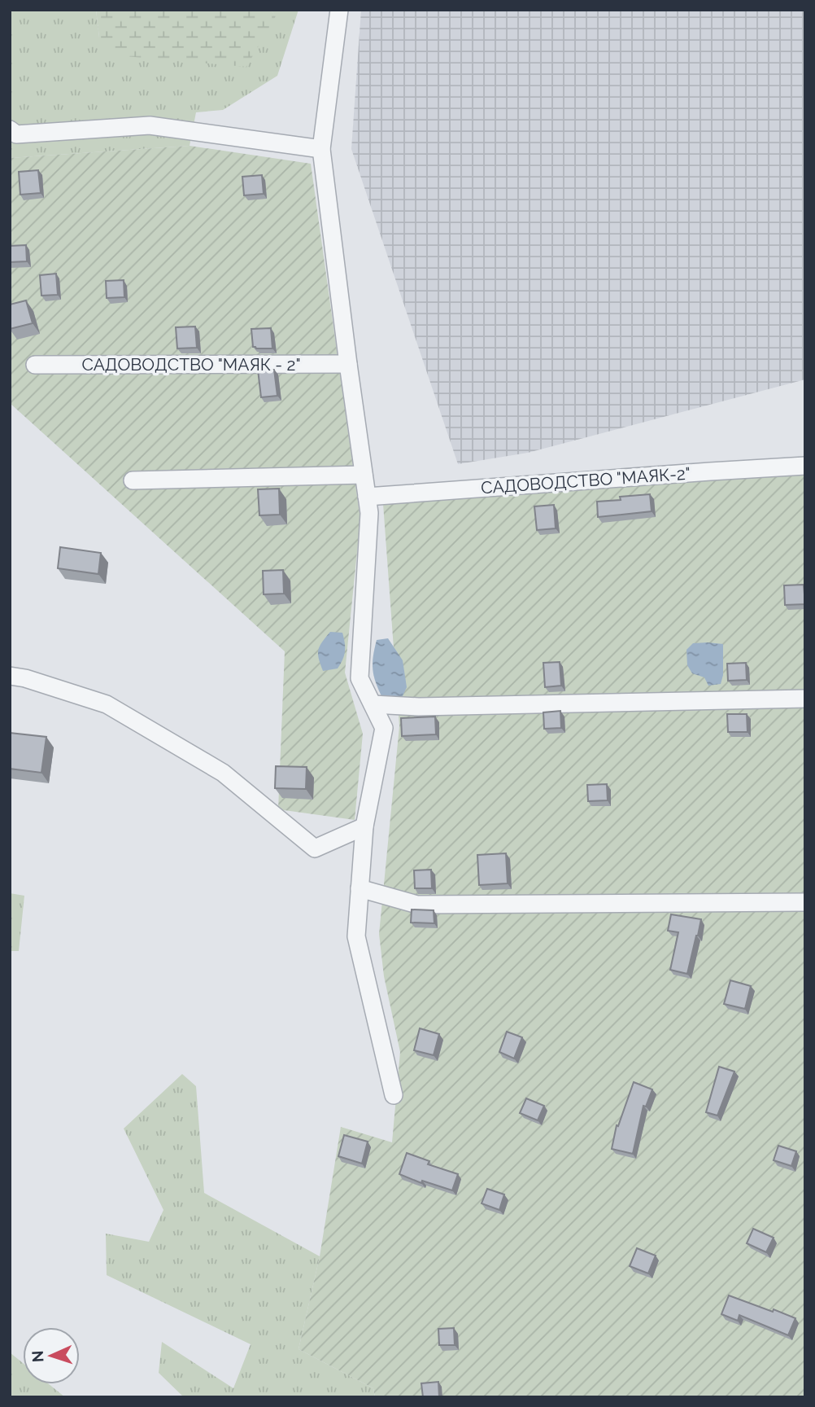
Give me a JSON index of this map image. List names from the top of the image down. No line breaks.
{"streets":{"street":["САДОВОДСТВО \"МАЯК - 2\"","САДОВОДСТВО \"МАЯК-2\""]},"north":"left"}
